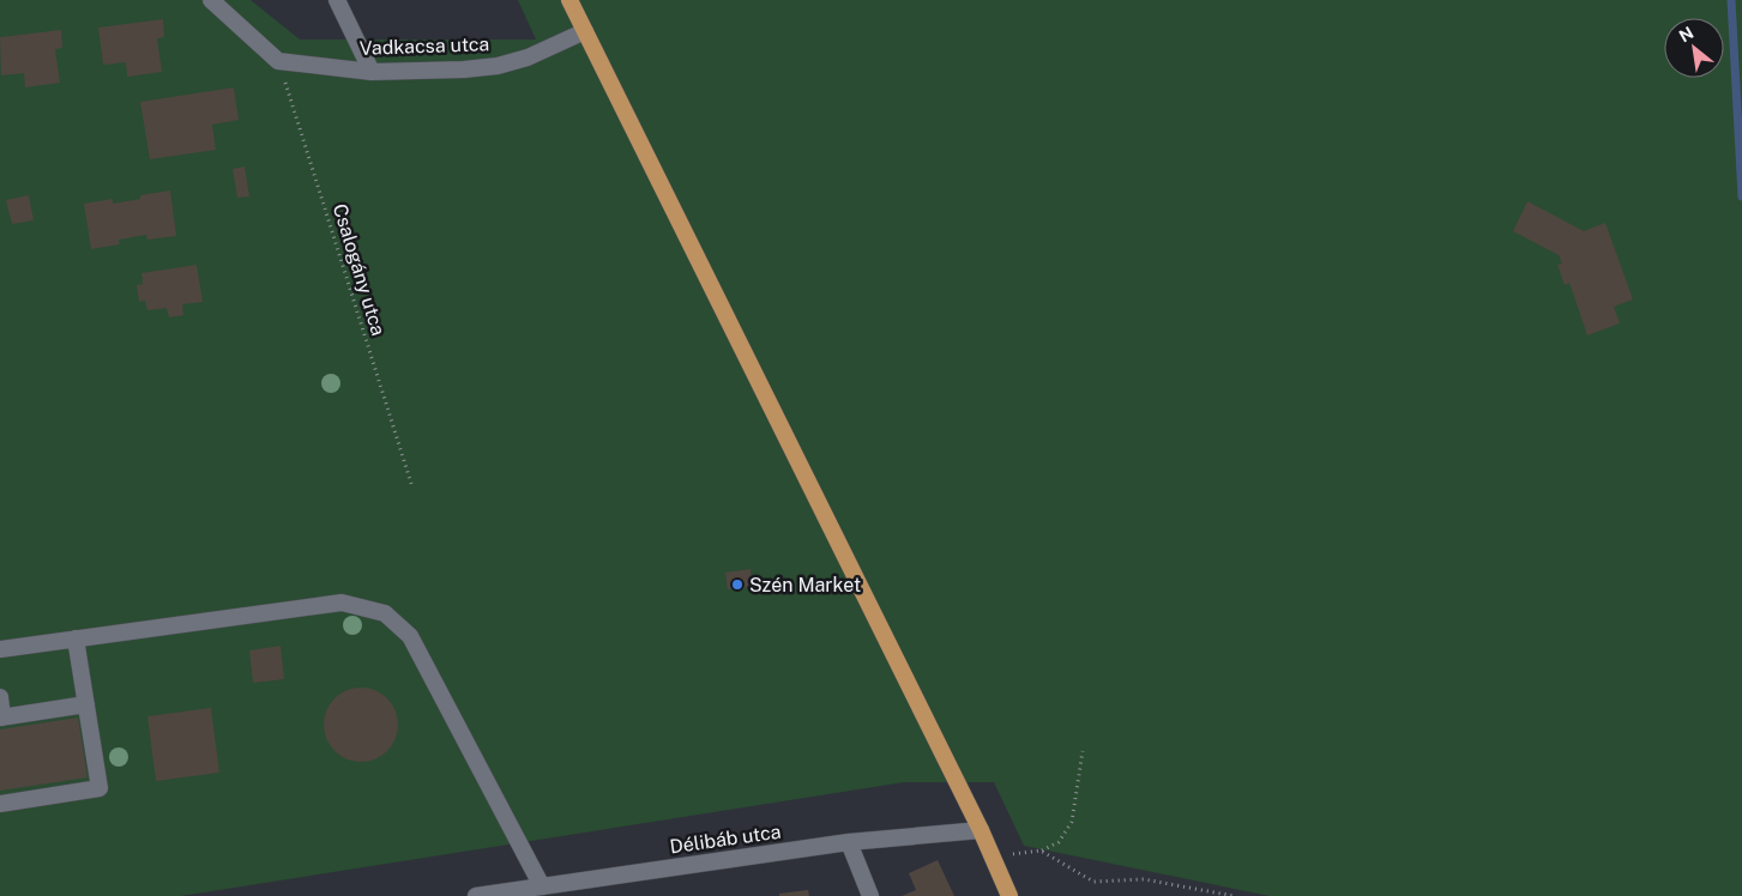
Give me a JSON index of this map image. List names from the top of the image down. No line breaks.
{"streets":{"street":["Vadkacsa utca","Délibáb utca"],"path":["Csalogány utca"]},"crossings":[["Vadkacsa utca","Csalogány utca"]],"places":["Szén Market"],"north":"top left"}
